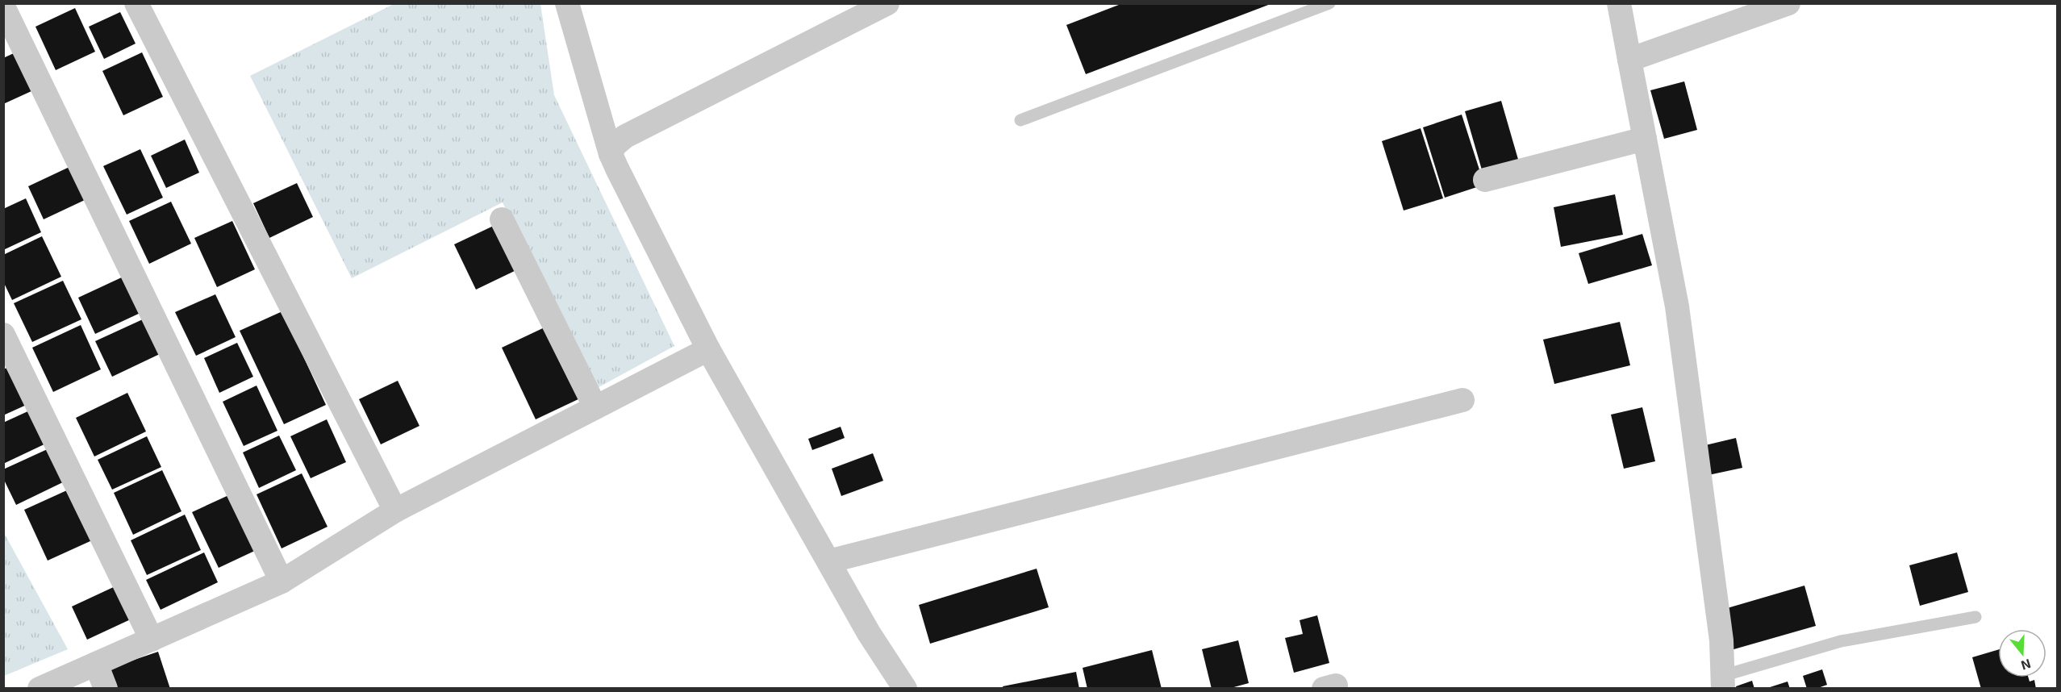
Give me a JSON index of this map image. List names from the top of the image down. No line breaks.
{"north":"bottom"}
